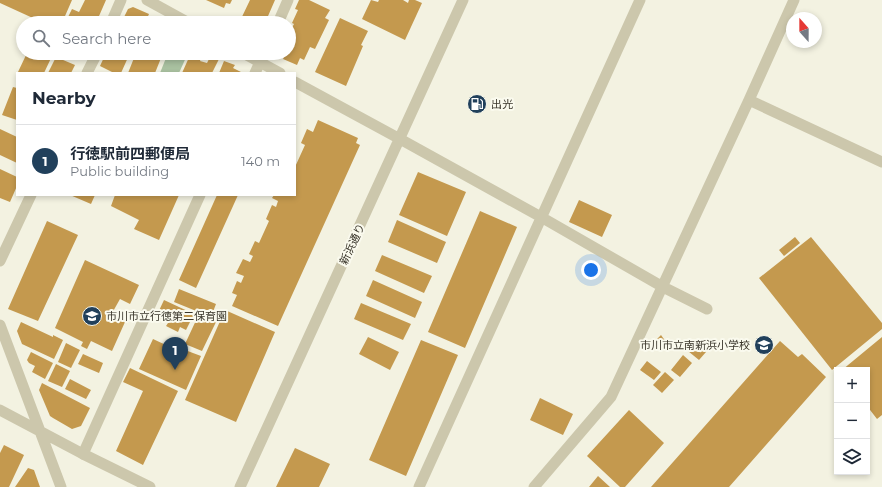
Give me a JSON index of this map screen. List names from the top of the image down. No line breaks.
{"streets":{"street":["新浜通り"]},"places":{"fuel station":["出光"],"school or university":["市川市立行徳第二保育園","市川市立南新浜小学校"]},"north":"top","page":{"search":"Search here","heading":"Nearby","list":[{"mark":"1","name":"行徳駅前四郵便局","note":"Public building","value":"140 m"}],"pins":"1","map_buttons":["+","−"]}}
